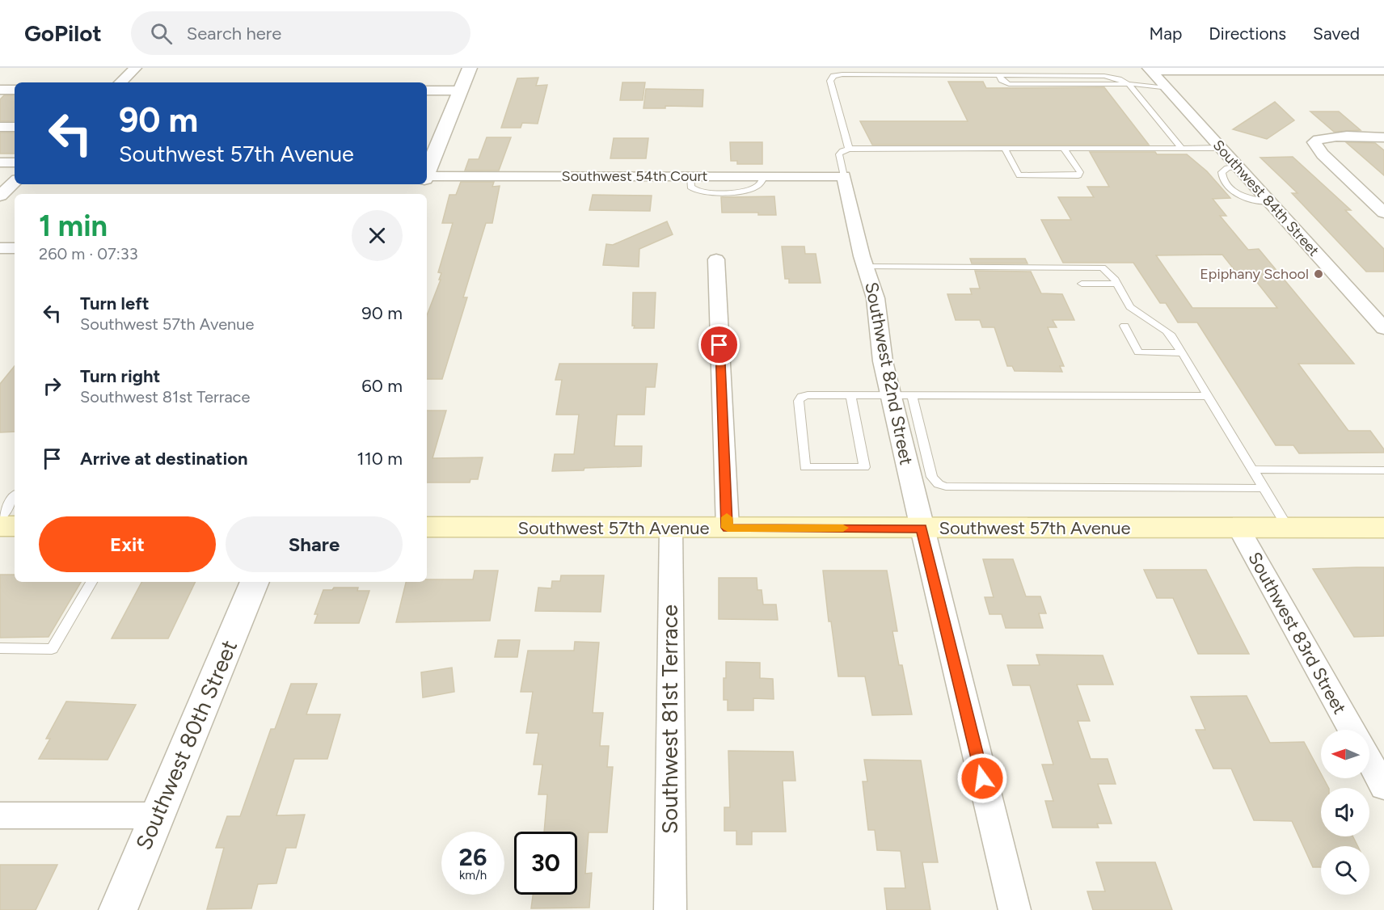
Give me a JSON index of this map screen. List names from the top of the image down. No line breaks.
{"streets":{"main road":["Southwest 57th Avenue"],"street":["Southwest 54th Court","Southwest 84th Street","Southwest 82nd Street","Southwest 83rd Street","Southwest 81st Terrace","Southwest 80th Street"]},"crossings":[["Southwest 54th Court","Southwest 82nd Street"],["Southwest 82nd Street","Southwest 57th Avenue"],["Southwest 57th Avenue","Southwest 83rd Street"],["Southwest 57th Avenue","Southwest 81st Terrace"]],"places":["Epiphany School"],"north":"left","page":{"header":"GoPilot","search":"Search here","nav":["Map","Directions","Saved"],"turn":["90 m","Southwest 57th Avenue"],"heading":["1 min","260 m · 07:33"],"list":[{"name":"Turn left","note":"Southwest 57th Avenue","value":"90 m"},{"name":"Turn right","note":"Southwest 81st Terrace","value":"60 m"},{"name":"Arrive at destination","value":"110 m"}],"buttons":["Exit","Share"],"speed":"26 km/h","limit":"30"}}
